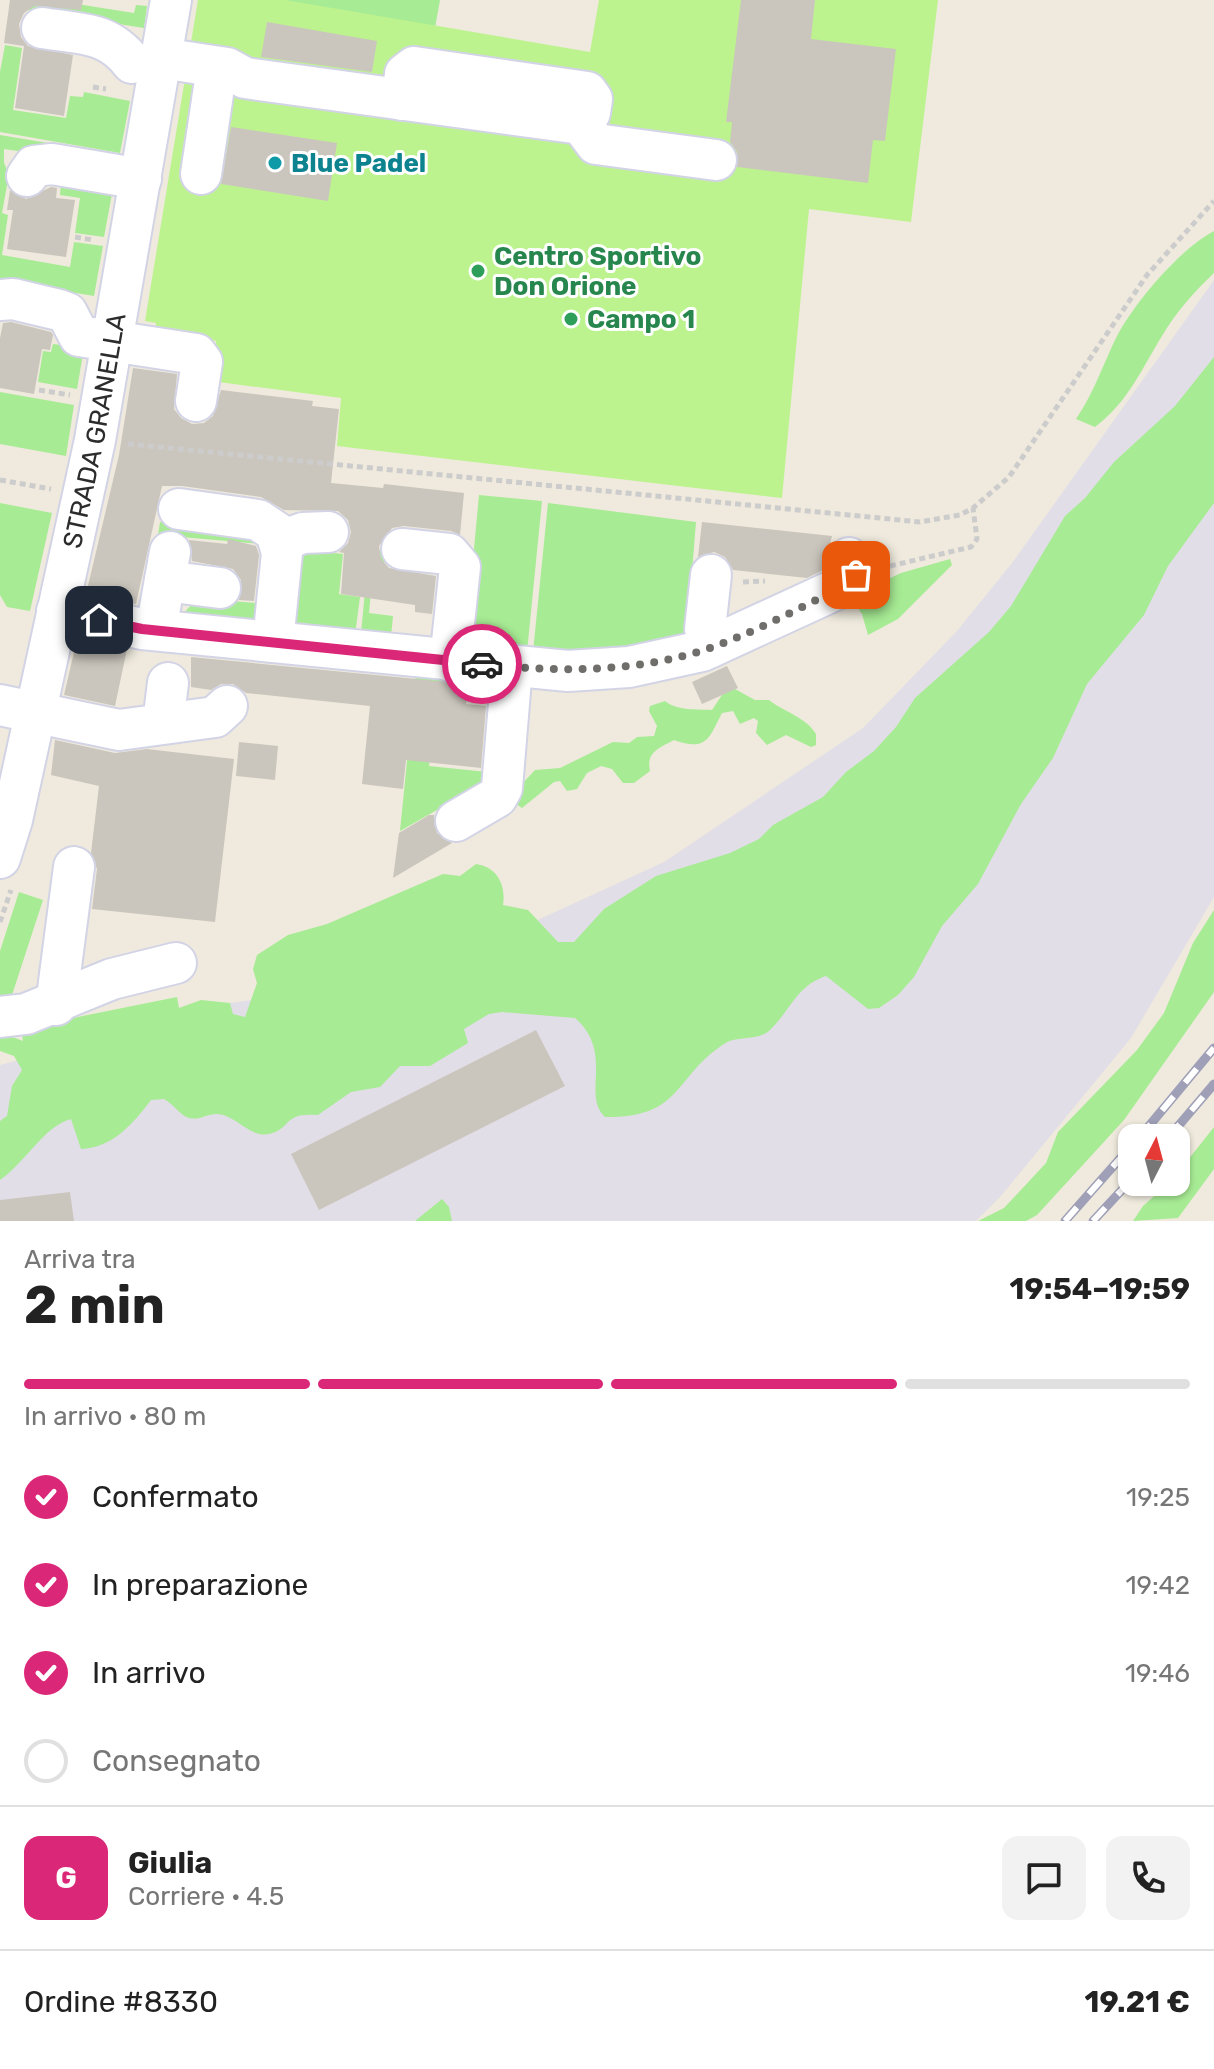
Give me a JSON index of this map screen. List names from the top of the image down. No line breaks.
{"streets":{"street":["STRADA GRANELLA"]},"places":["Blue Padel","Centro Sportivo Don Orione","Campo 1"],"north":"top","page":{"heading":["2 min","Arriva tra","19:54–19:59"],"panel":["Giulia","Corriere · 4.5","Ordine #8330","19.21 €"],"bar":"In arrivo · 80 m","list":[["Confermato","19:25"],["In preparazione","19:42"],["In arrivo","19:46"],"Consegnato"],"round":"G"}}
